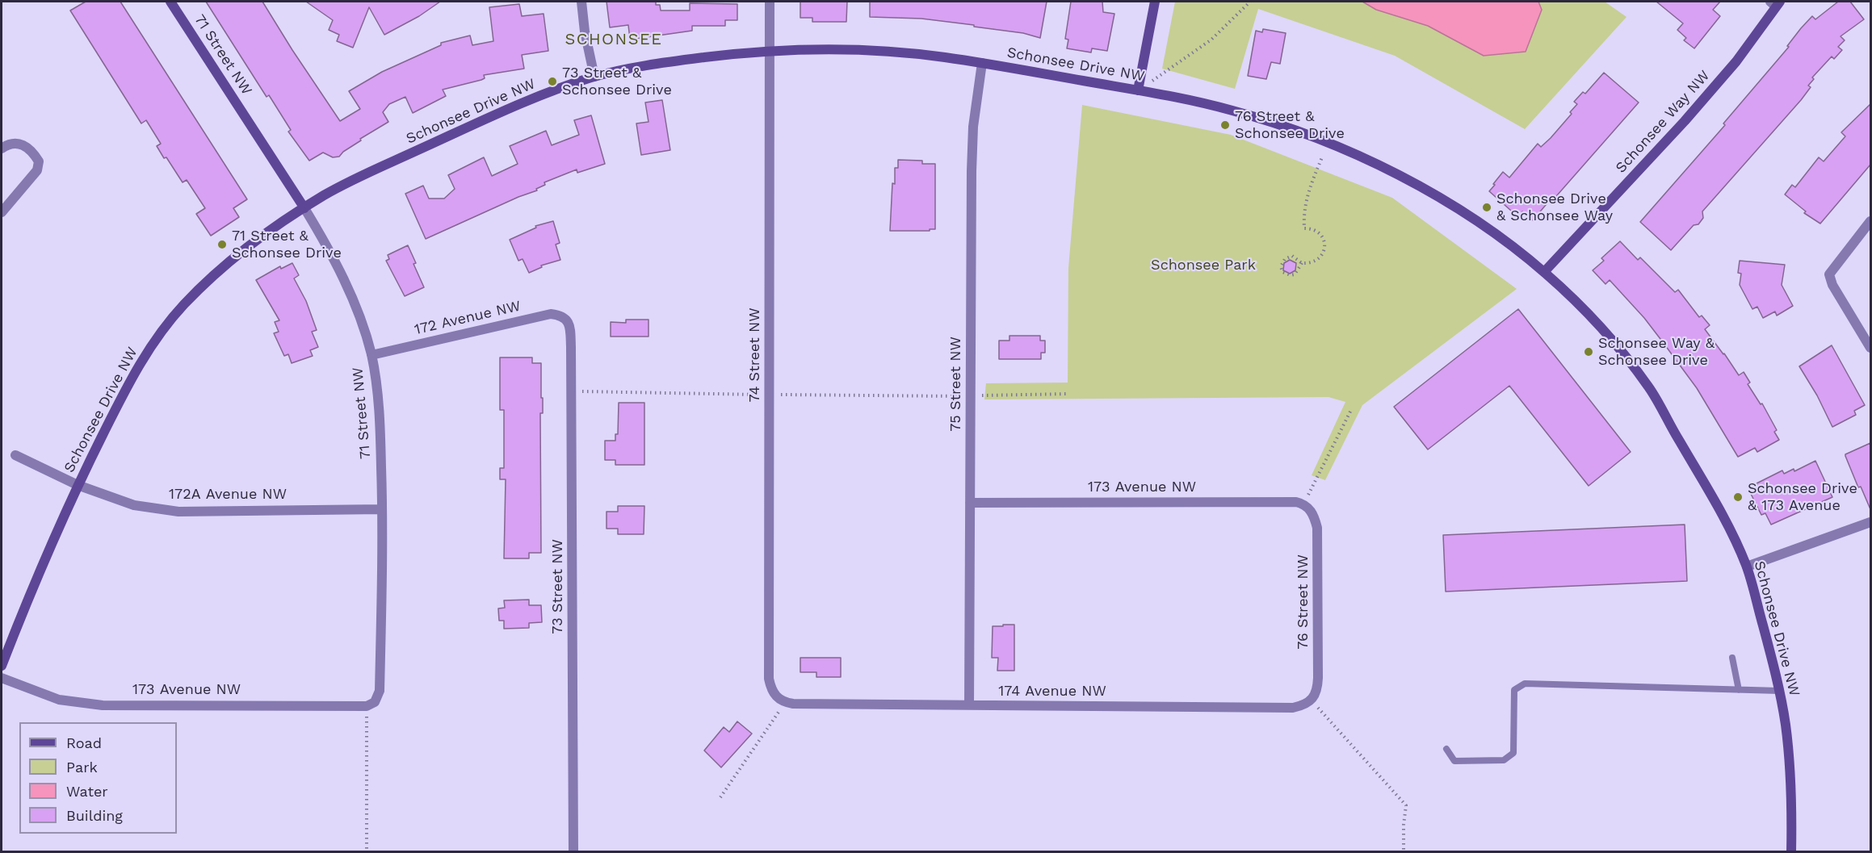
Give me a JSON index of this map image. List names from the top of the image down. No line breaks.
{"streets":{"street":["71 Street NW","Schonsee Drive NW","Schonsee Way NW","172 Avenue NW","74 Street NW","75 Street NW","173 Avenue NW","172A Avenue NW","73 Street NW","76 Street NW","174 Avenue NW"]},"crossings":[["71 Street NW","Schonsee Drive NW"],["71 Street NW","172 Avenue NW"],["71 Street NW","173 Avenue NW"],["71 Street NW","172A Avenue NW"],["Schonsee Drive NW","Schonsee Way NW"],["Schonsee Drive NW","74 Street NW"],["Schonsee Drive NW","75 Street NW"],["Schonsee Drive NW","172A Avenue NW"],["172 Avenue NW","73 Street NW"],["74 Street NW","174 Avenue NW"],["75 Street NW","173 Avenue NW"],["75 Street NW","174 Avenue NW"],["173 Avenue NW","76 Street NW"],["76 Street NW","174 Avenue NW"]],"districts":["SCHONSEE"],"parks":["Schonsee Park"],"places":["73 Street & Schonsee Drive","76 Street & Schonsee Drive","Schonsee Drive & Schonsee Way","71 Street & Schonsee Drive","Schonsee Way & Schonsee Drive","Schonsee Drive & 173 Avenue"],"legend":["Road","Park","Water","Building"]}
